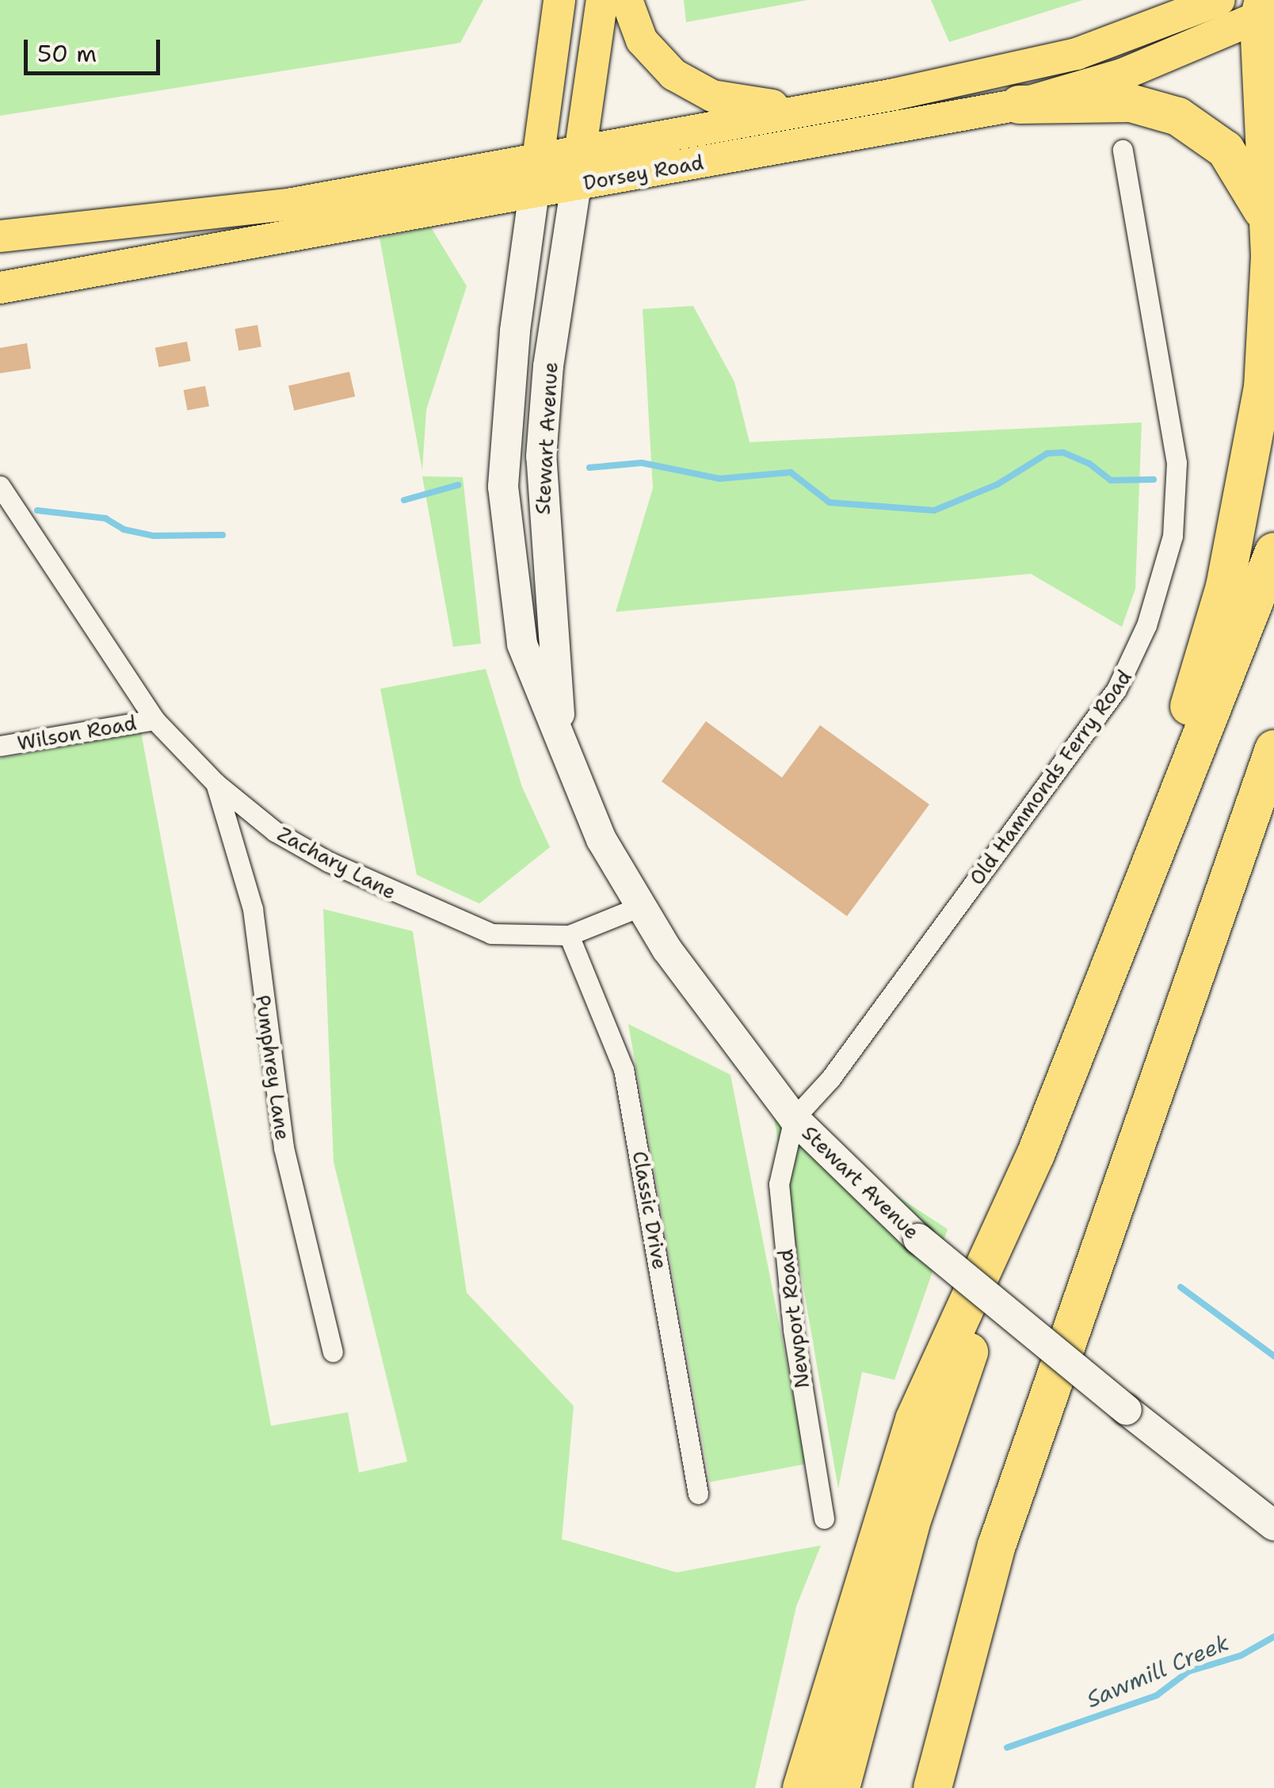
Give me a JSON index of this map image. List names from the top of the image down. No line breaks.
{"streets":{"main road":["Dorsey Road"],"street":["Stewart Avenue","Wilson Road","Old Hammonds Ferry Road","Zachary Lane","Pumphrey Lane","Classic Drive","Newport Road"]},"crossings":[["Dorsey Road","Stewart Avenue"],["Stewart Avenue","Old Hammonds Ferry Road"],["Stewart Avenue","Zachary Lane"],["Stewart Avenue","Newport Road"],["Wilson Road","Zachary Lane"],["Old Hammonds Ferry Road","Newport Road"],["Zachary Lane","Pumphrey Lane"],["Zachary Lane","Classic Drive"]],"water":["Sawmill Creek"],"scale_bar":"50 m"}
